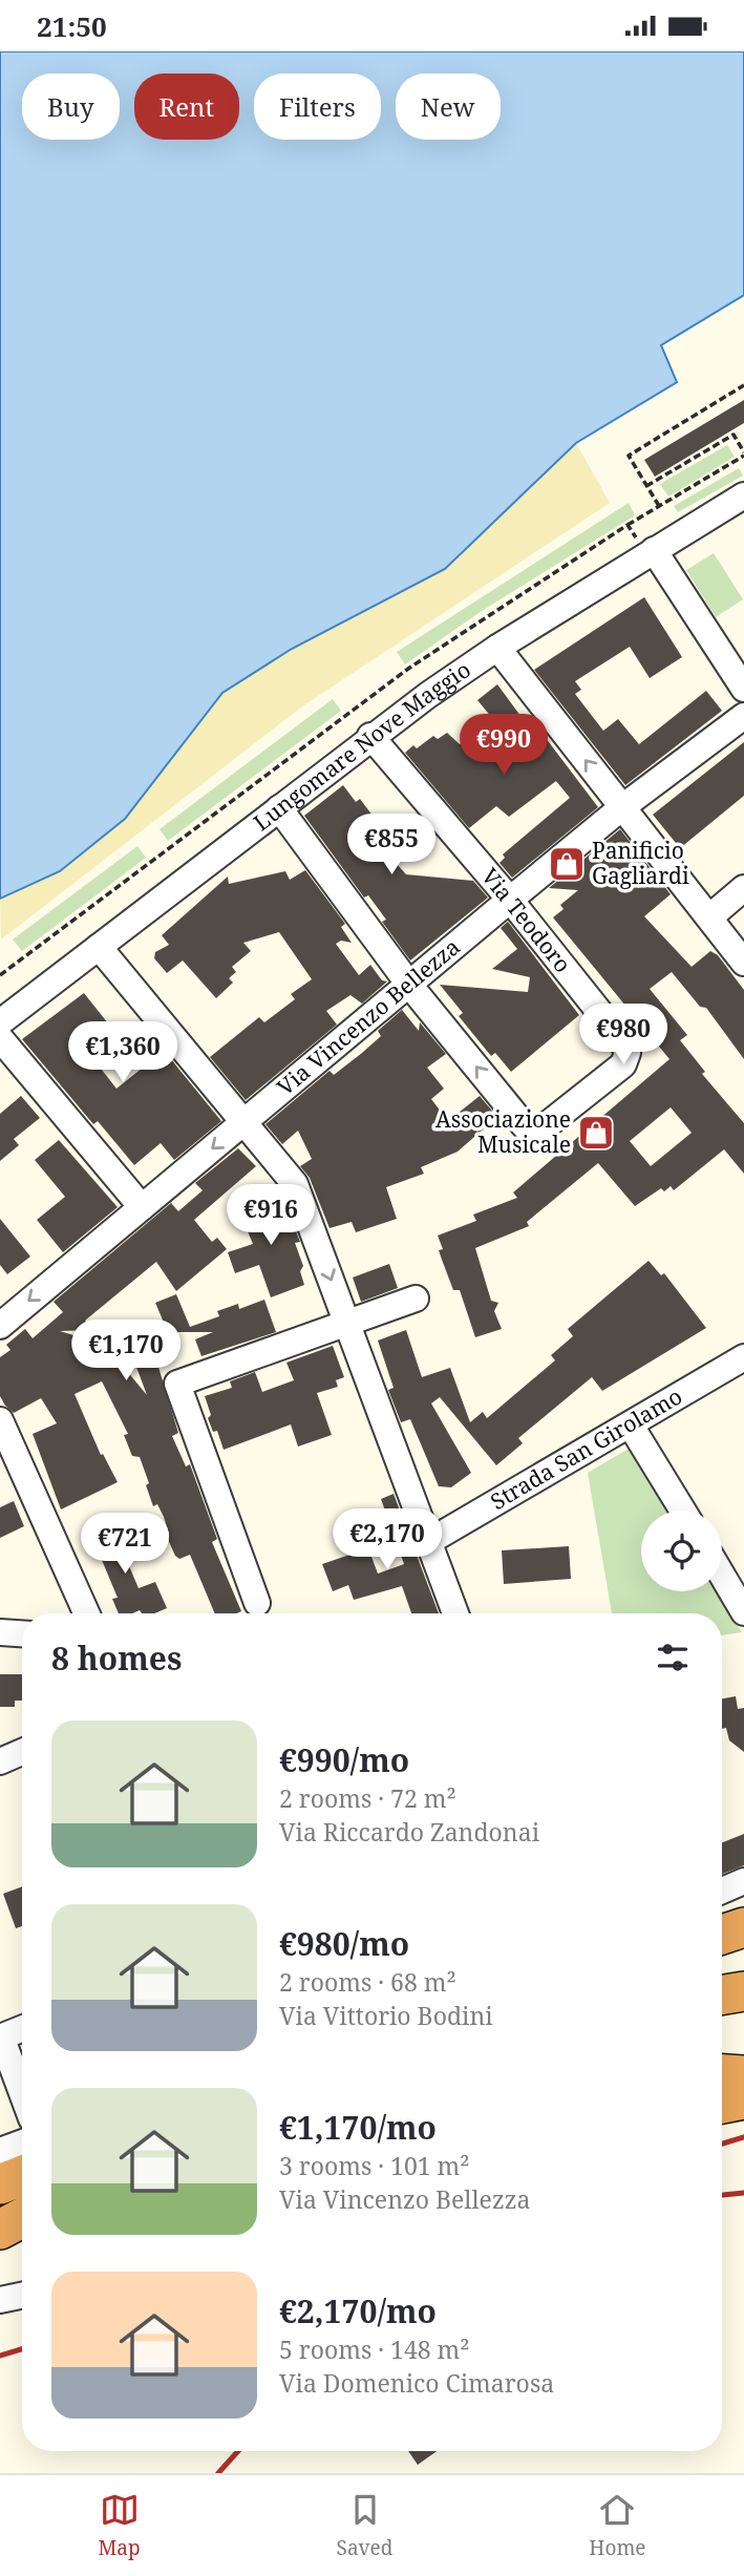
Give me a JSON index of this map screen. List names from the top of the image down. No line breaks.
{"streets":{"street":["Lungomare Nove Maggio","Via Teodoro","Via Vincenzo Bellezza","Strada San Girolamo"]},"crossings":[["Lungomare Nove Maggio","Via Teodoro"],["Via Teodoro","Via Vincenzo Bellezza"]],"places":{"shop":["Panificio Gagliardi","Associazione Musicale"]},"page":{"status":"21:50","chip":["Buy","Rent","Filters","New"],"price":["€990","€855","€980","€1,360","€916","€1,170","€2,170","€721"],"heading":"8 homes","list":[{"name":"€990/mo","note":"2 rooms · 72 m² · Via Riccardo Zandonai"},{"name":"€980/mo","note":"2 rooms · 68 m² · Via Vittorio Bodini"},{"name":"€1,170/mo","note":"3 rooms · 101 m² · Via Vincenzo Bellezza"},{"name":"€2,170/mo","note":"5 rooms · 148 m² · Via Domenico Cimarosa"}],"tabs":["Map","Saved","Home"]}}
